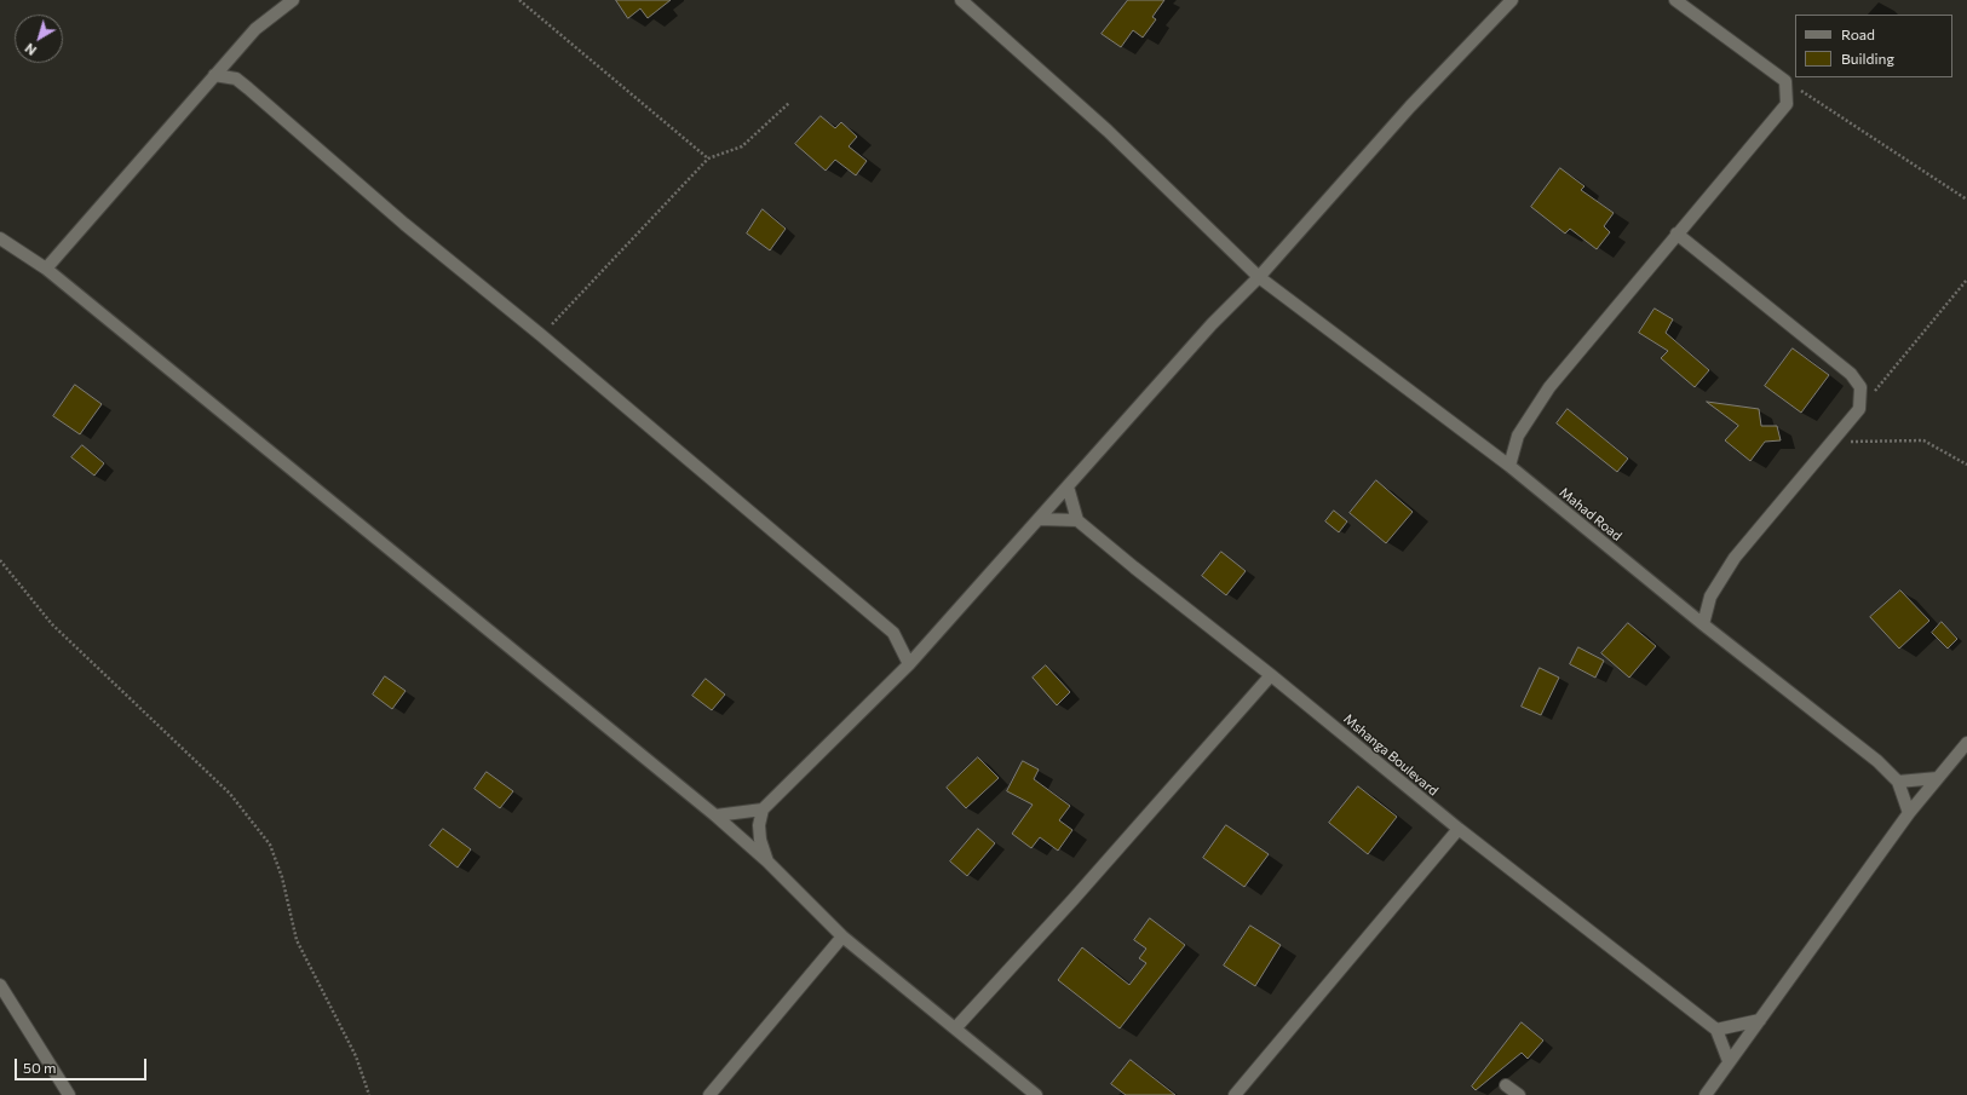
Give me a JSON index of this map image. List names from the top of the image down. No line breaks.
{"streets":{"street":["Mahad Road","Mshanga Boulevard"]},"legend":["Road","Building"],"scale_bar":"50 m","north":"bottom left"}
